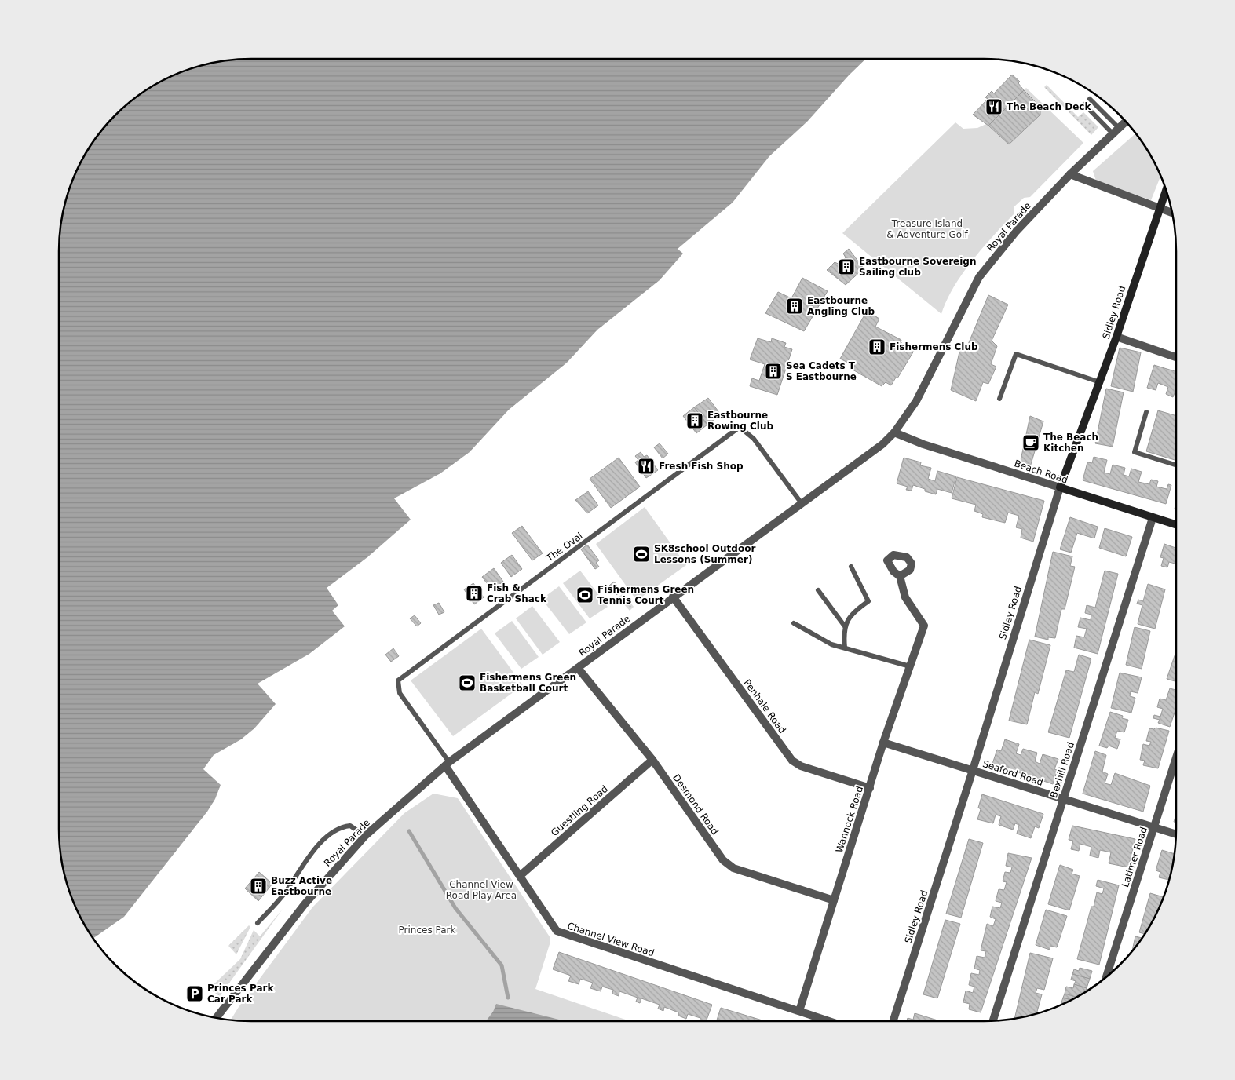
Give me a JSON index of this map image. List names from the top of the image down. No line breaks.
{"streets":{"main road":["Sidley Road","Beach Road"],"street":["Royal Parade","Penhale Road","Bexhill Road","Seaford Road","Desmond Road","Guestling Road","Wannock Road","Latimer Road","Channel View Road"],"lane":["The Oval"]},"crossings":[["Royal Parade","Beach Road"],["Royal Parade","The Oval"],["Royal Parade","Penhale Road"],["Royal Parade","Desmond Road"],["Royal Parade","Channel View Road"],["Sidley Road","Beach Road"],["Sidley Road","Seaford Road"],["Beach Road","Bexhill Road"],["The Oval","Channel View Road"],["Penhale Road","Wannock Road"],["Bexhill Road","Seaford Road"],["Seaford Road","Wannock Road"],["Seaford Road","Latimer Road"],["Desmond Road","Guestling Road"],["Desmond Road","Wannock Road"],["Guestling Road","Channel View Road"],["Wannock Road","Channel View Road"]],"parks":["Treasure Island & Adventure Golf","Channel View Road Play Area","Princes Park"],"places":{"restaurant":["The Beach Deck","Fresh Fish Shop"],"building":["Eastbourne Sovereign Sailing club","Eastbourne Angling Club","Fishermens Club","Sea Cadets T S Eastbourne","Eastbourne Rowing Club","Fish & Crab Shack","Buzz Active Eastbourne"],"cafe":["The Beach Kitchen"],"sports":["SK8school Outdoor Lessons (Summer)","Fishermens Green Tennis Court","Fishermens Green Basketball Court"],"parking":["Princes Park Car Park"]}}
